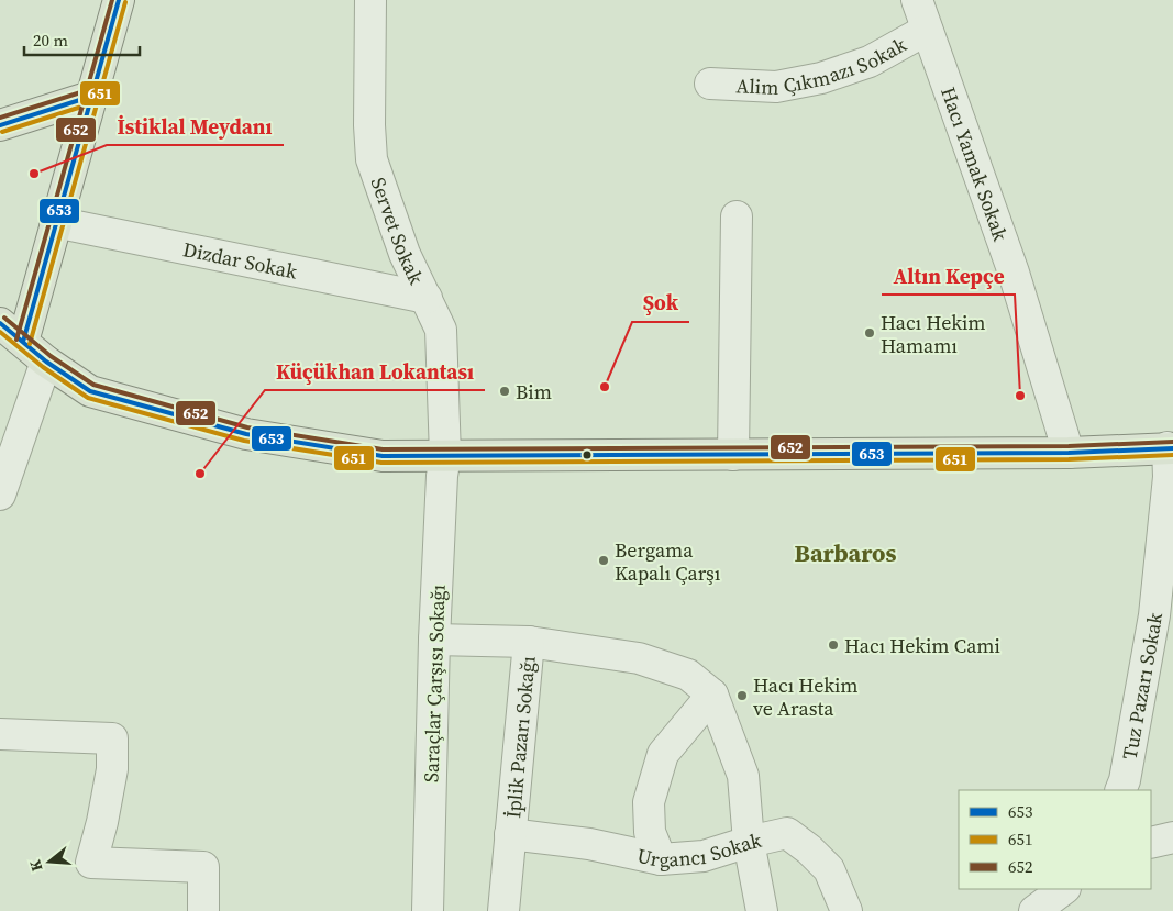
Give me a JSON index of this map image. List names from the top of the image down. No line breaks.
{"streets":{"street":["Alim Çıkmazı Sokak","Hacı Yamak Sokak","Servet Sokak","Dizdar Sokak","Saraçlar Çarşısı Sokağı","Tuz Pazarı Sokak","İplik Pazarı Sokağı","Urgancı Sokak"]},"crossings":[["Alim Çıkmazı Sokak","Hacı Yamak Sokak"],["Servet Sokak","Dizdar Sokak"],["Servet Sokak","Saraçlar Çarşısı Sokağı"],["İplik Pazarı Sokağı","Urgancı Sokak"]],"districts":["Barbaros"],"places":["İstiklal Meydanı","Hacı Hekim Hamamı","Şok","Bim","Altın Kepçe","Küçükhan Lokantası","Bergama Kapalı Çarşı","Hacı Hekim Cami","Hacı Hekim ve Arasta"],"lines":["transit line 653","transit line 652","transit line 651"],"legend":["653","651","652"],"scale_bar":"20 m","north":"left"}
